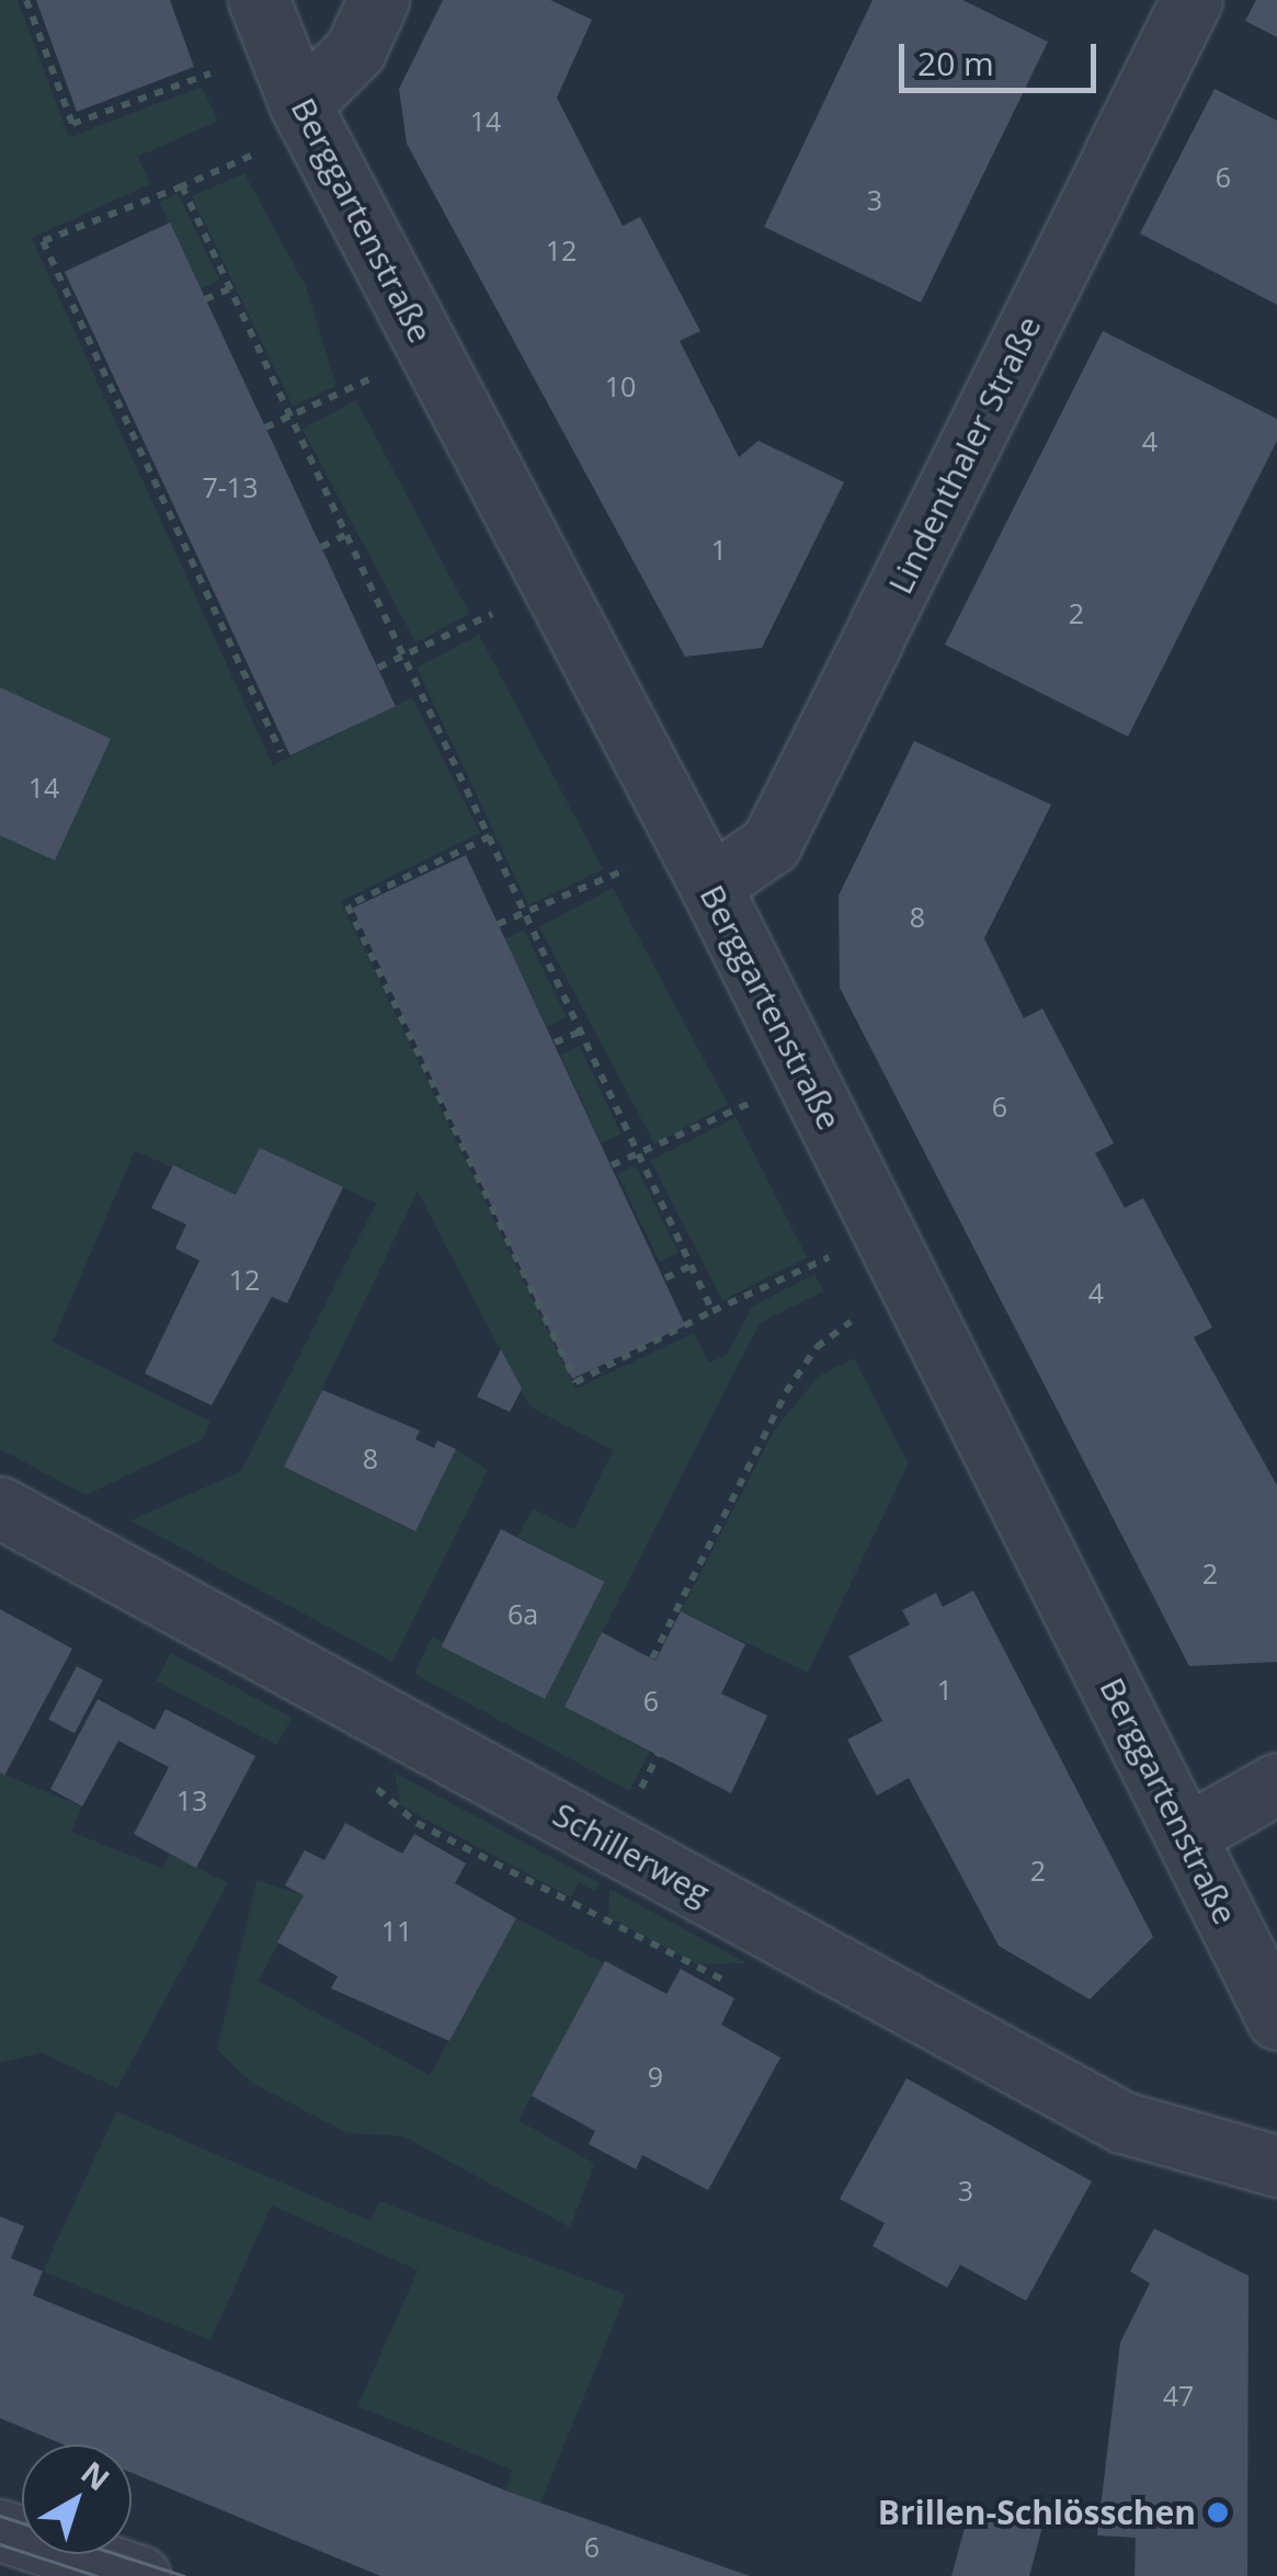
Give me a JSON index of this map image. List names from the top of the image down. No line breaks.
{"streets":{"street":["Berggartenstraße","Lindenthaler Straße","Schillerweg"]},"crossings":[["Berggartenstraße","Lindenthaler Straße"]],"places":["Brillen-Schlösschen"],"house_numbers":["14","6","3","12","10","4","7-13","1","2","14","8","6","12","4","8","2","6a","1","6","13","2","11","9","3","47","6"],"scale_bar":"20 m","north":"top right"}
